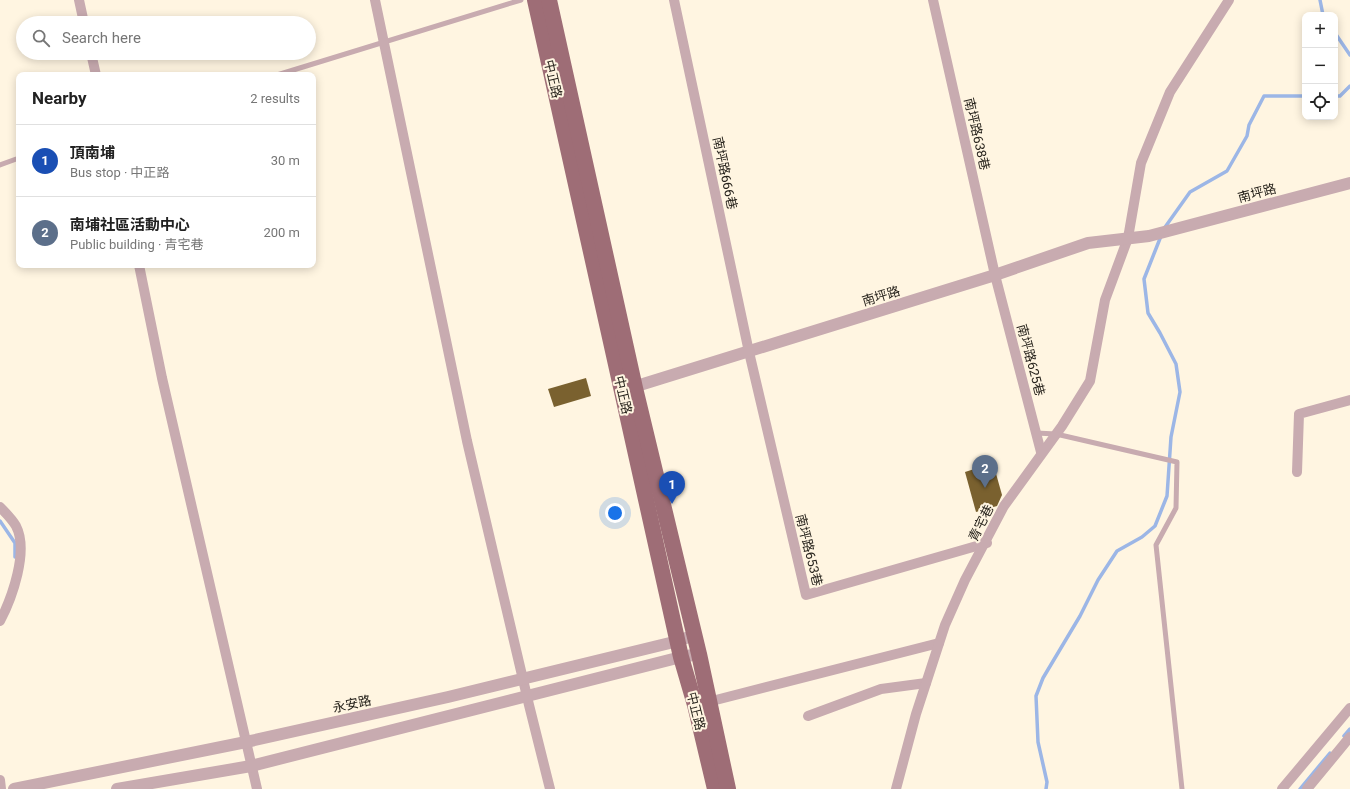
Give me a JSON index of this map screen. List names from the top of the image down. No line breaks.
{"streets":{"main road":["中正路"],"street":["南坪路638巷","南坪路666巷","南坪路","南坪路625巷","青宅巷","南坪路653巷","永安路"]},"crossings":[["中正路","南坪路"],["中正路","永安路"],["南坪路638巷","南坪路"],["南坪路638巷","南坪路625巷"],["南坪路666巷","南坪路"],["南坪路666巷","南坪路653巷"],["南坪路","南坪路625巷"],["南坪路","青宅巷"],["南坪路","南坪路653巷"],["南坪路625巷","青宅巷"],["青宅巷","南坪路653巷"]],"page":{"map_buttons":["+","−"],"search":"Search here","heading":["Nearby","2 results"],"list":[{"mark":"1","name":"頂南埔","note":"Bus stop · 中正路","value":"30 m"},{"mark":"2","name":"南埔社區活動中心","note":"Public building · 青宅巷","value":"200 m"}],"pins":["2","1"]}}
